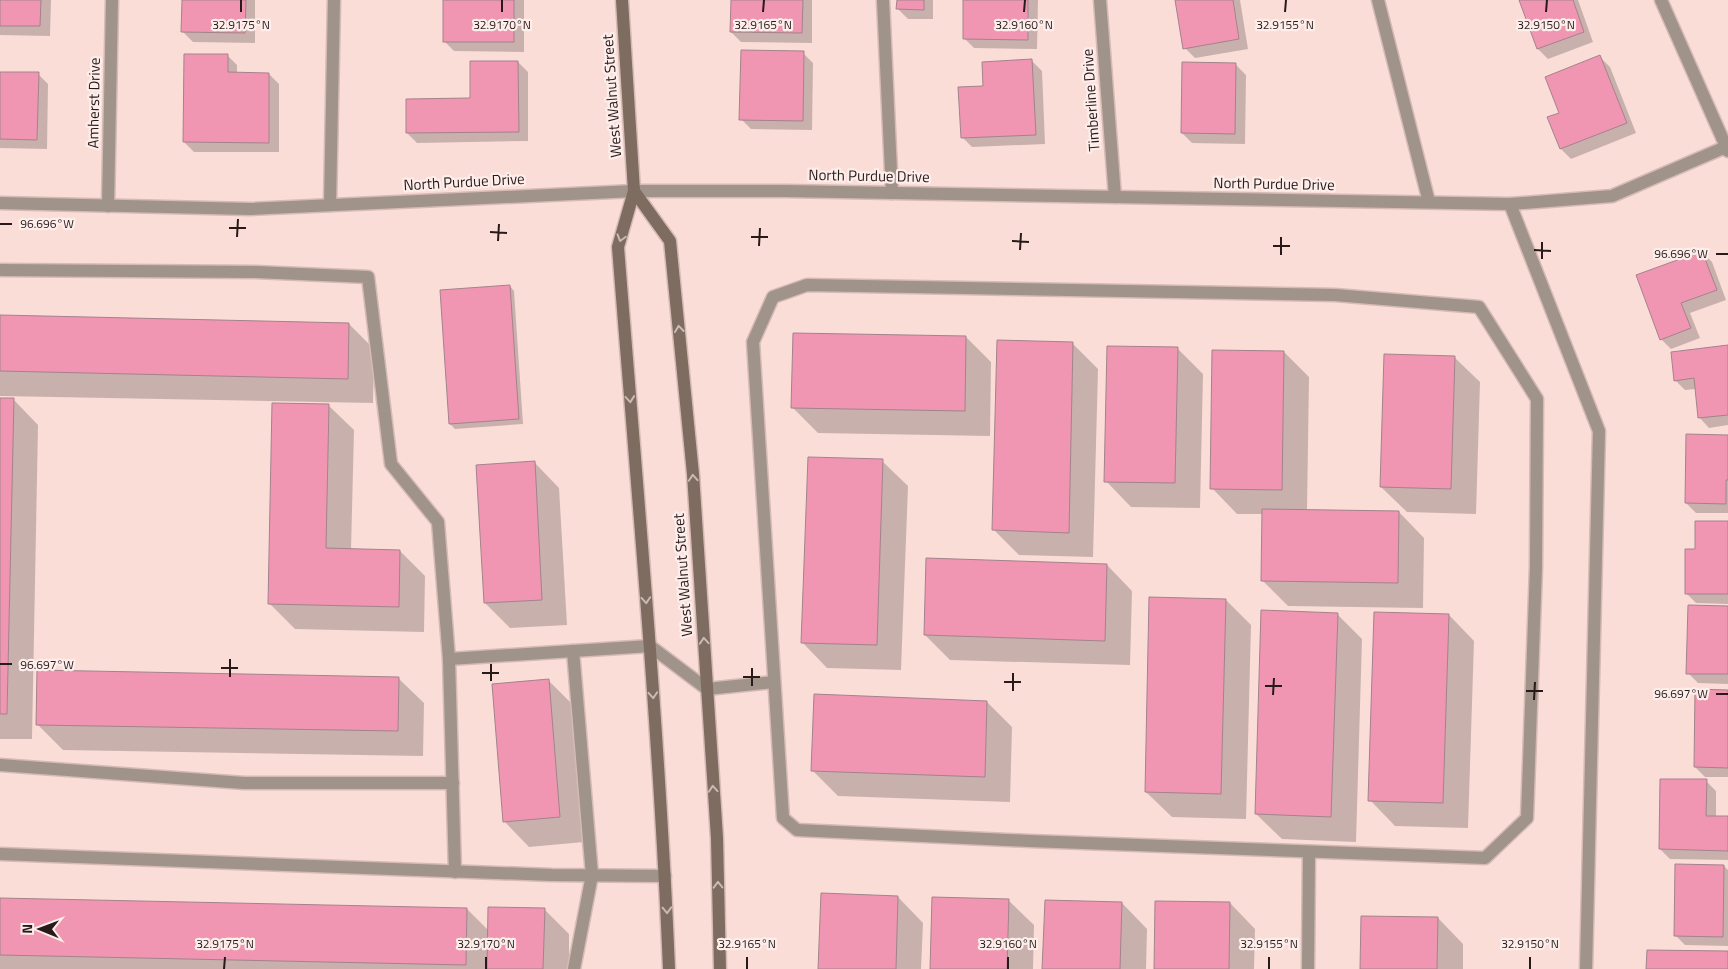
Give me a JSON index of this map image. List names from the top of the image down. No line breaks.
{"streets":{"main road":["West Walnut Street"],"street":["Timberline Drive","Amherst Drive","North Purdue Drive"]},"crossings":[["West Walnut Street","North Purdue Drive"],["Timberline Drive","North Purdue Drive"],["Amherst Drive","North Purdue Drive"]],"north":"left","coordinates":["32.9175°N","32.9170°N","32.9165°N","32.9160°N","32.9155°N","32.9150°N","96.696°W","96.697°W"]}
